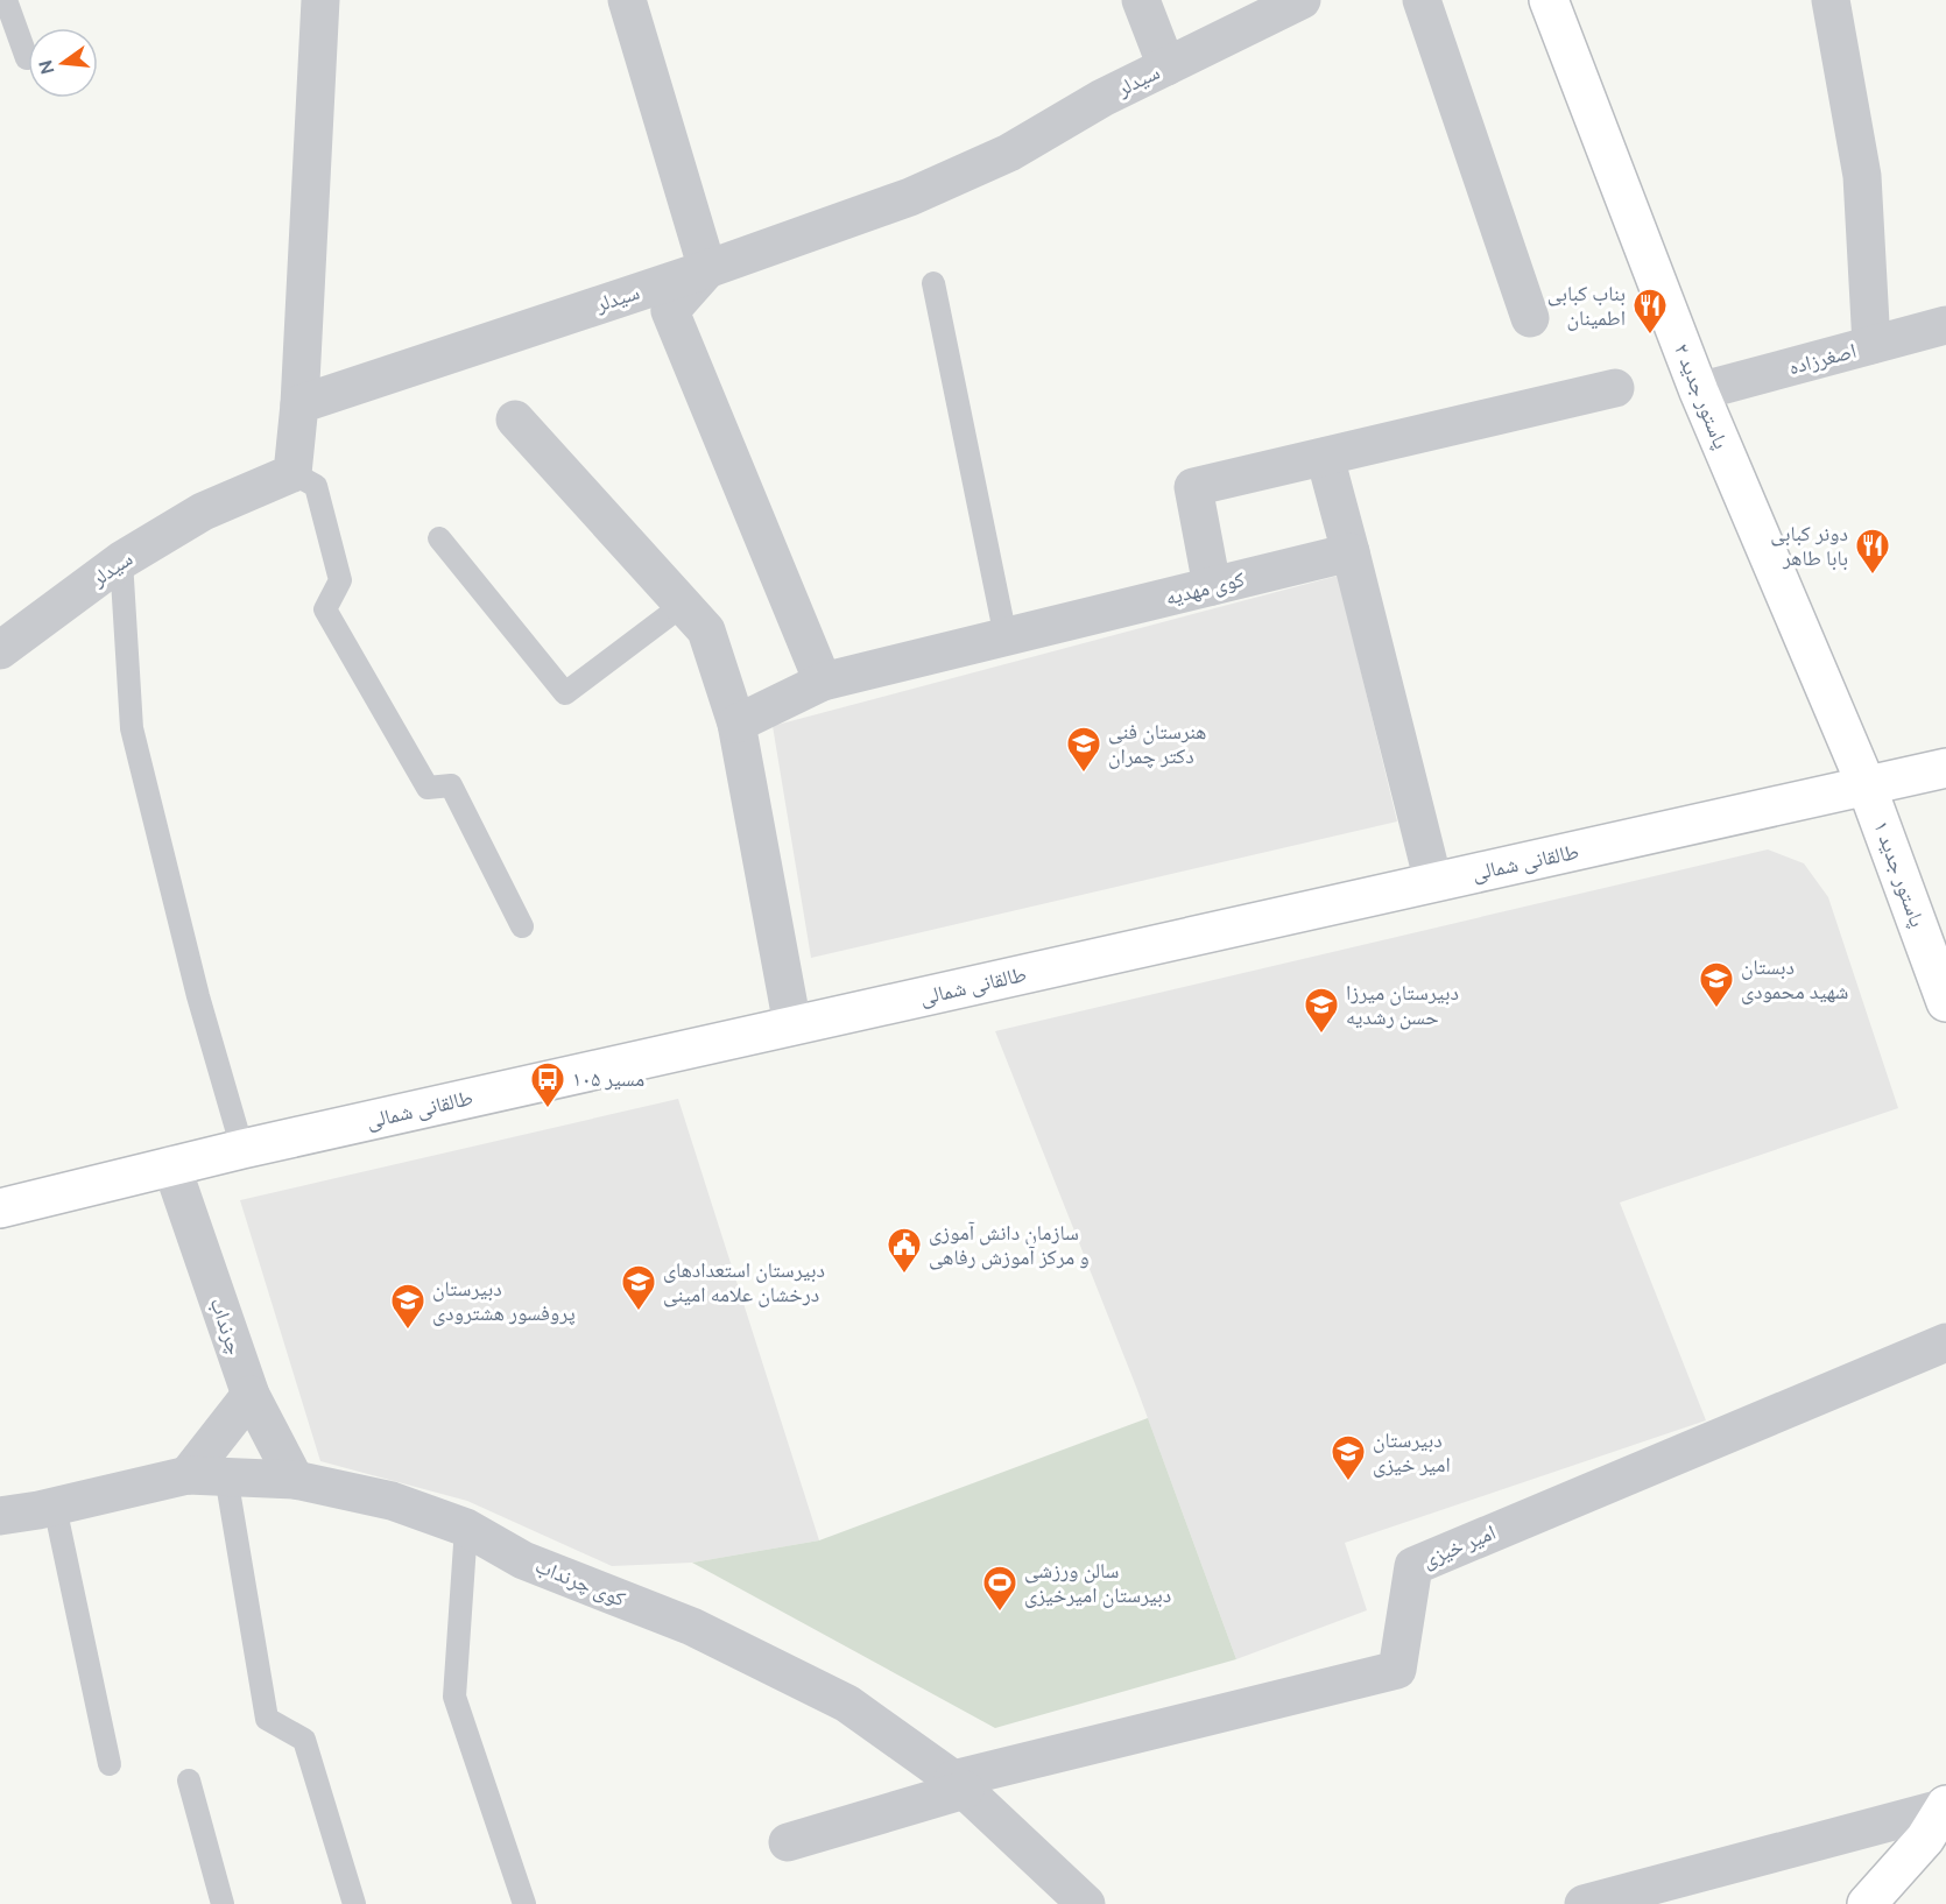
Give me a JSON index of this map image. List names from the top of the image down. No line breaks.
{"streets":{"main road":["پاستور جدید ۲","طالقانی شمالی","پاستور جدید ۱"],"street":["سیدلر","اصغرزاده","کوی ‌‌‌مهدیه","چرنداب","امیر خیزی","کوی چرنداب"]},"crossings":[["اصغرزاده","پاستور جدید ۲"],["پاستور جدید ۲","طالقانی شمالی"],["پاستور جدید ۲","پاستور جدید ۱"],["طالقانی شمالی","پاستور جدید ۱"],["طالقانی شمالی","چرنداب"],["چرنداب","کوی چرنداب"],["امیر خیزی","کوی چرنداب"]],"places":{"restaurant":["بناب کبابی اطمینان","دونر کبابی بابا طاهر"],"school or university":["هنرستان فنی دکتر چمران","دبستان شهید محمودی","دبیرستان میرزا حسن رشدیه","دبیرستان استعدادهای درخشان علامه امینی","دبیرستان پروفسور هشترودی","دبیرستان امیر خیزی"],"bus stop":["مسیر ۱۰۵"],"public building":["سازمان دانش آموزی و مرکز آموزش رفاهی"],"sports":["سالن ورزشی دبیرستان امیرخیزی"]},"north":"left"}
